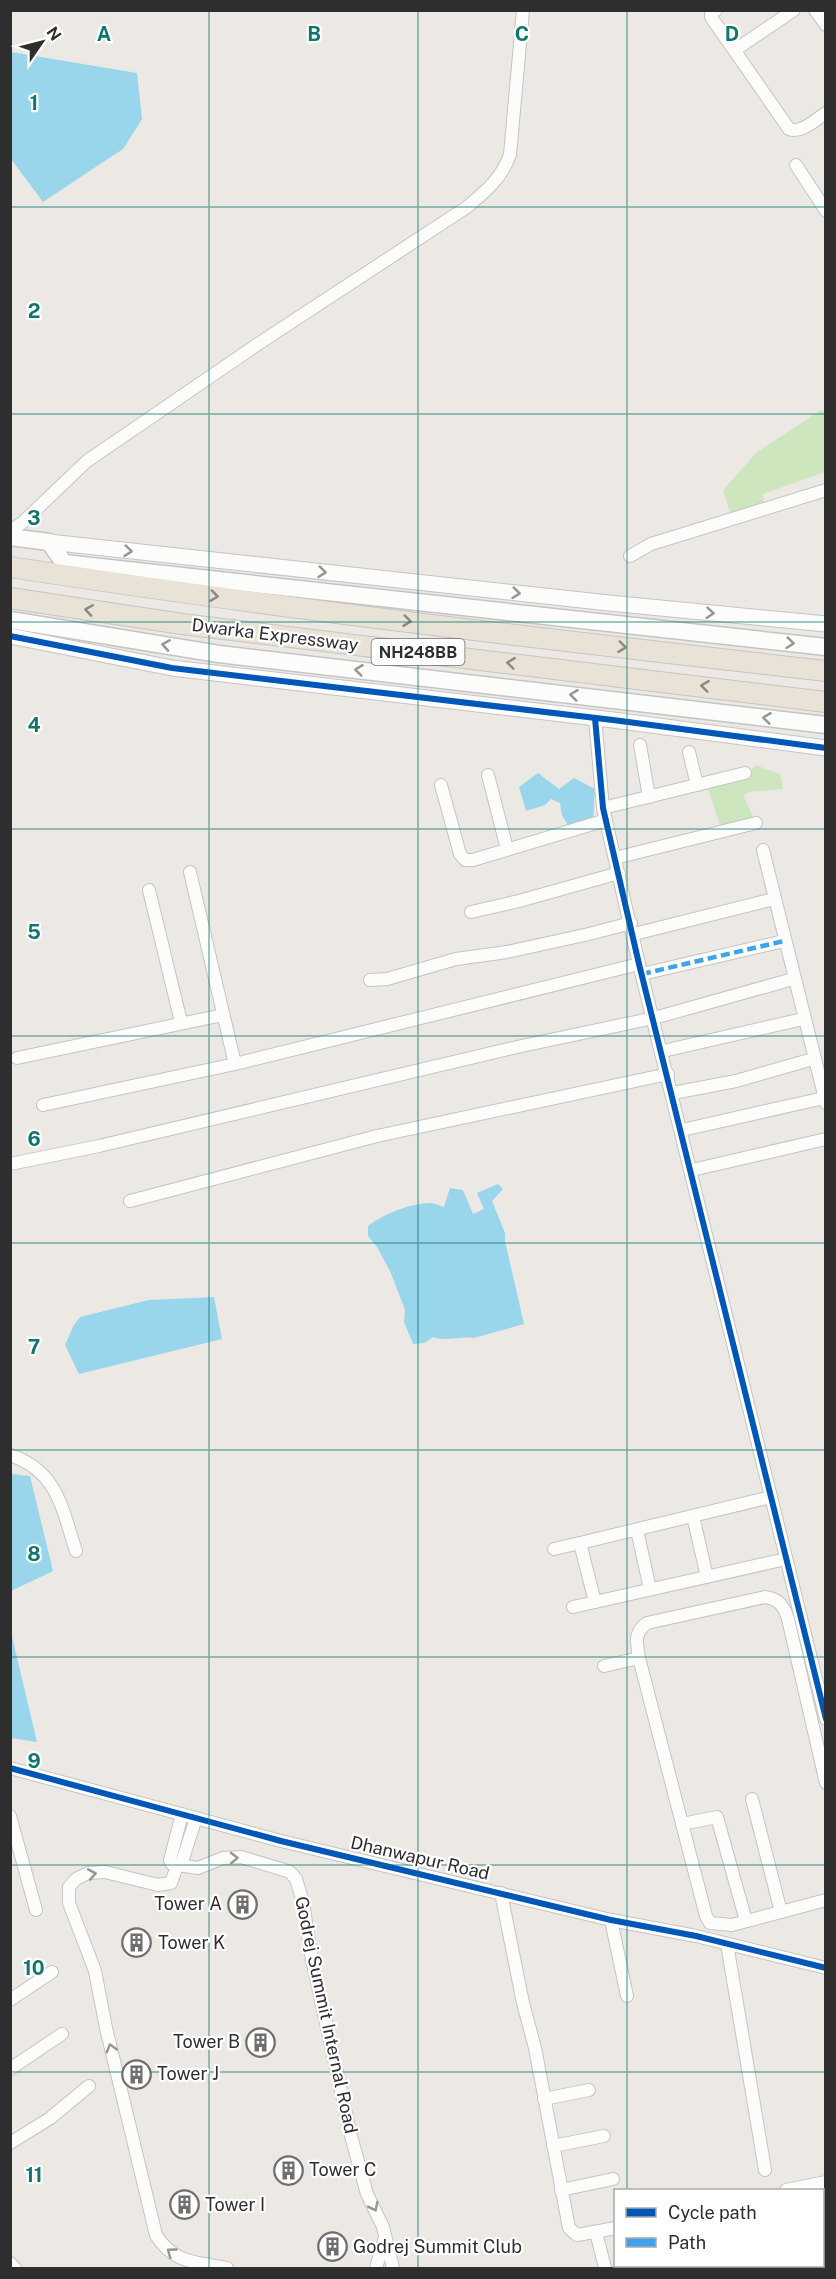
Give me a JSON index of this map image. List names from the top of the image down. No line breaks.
{"streets":{"highway":["Dwarka Expressway","NH248BB"],"street":["Dhanwapur Road","Godrej Summit Internal Road"]},"one_way":["Godrej Summit Internal Road"],"places":{"building":["Tower A","Tower K","Tower B","Tower J","Tower C","Tower I","Godrej Summit Club"]},"legend":["Cycle path","Path"],"north":"top right","grid":{"columns":["A","B","C","D"],"rows":["1","2","3","4","5","6","7","8","9","10","11"]}}
